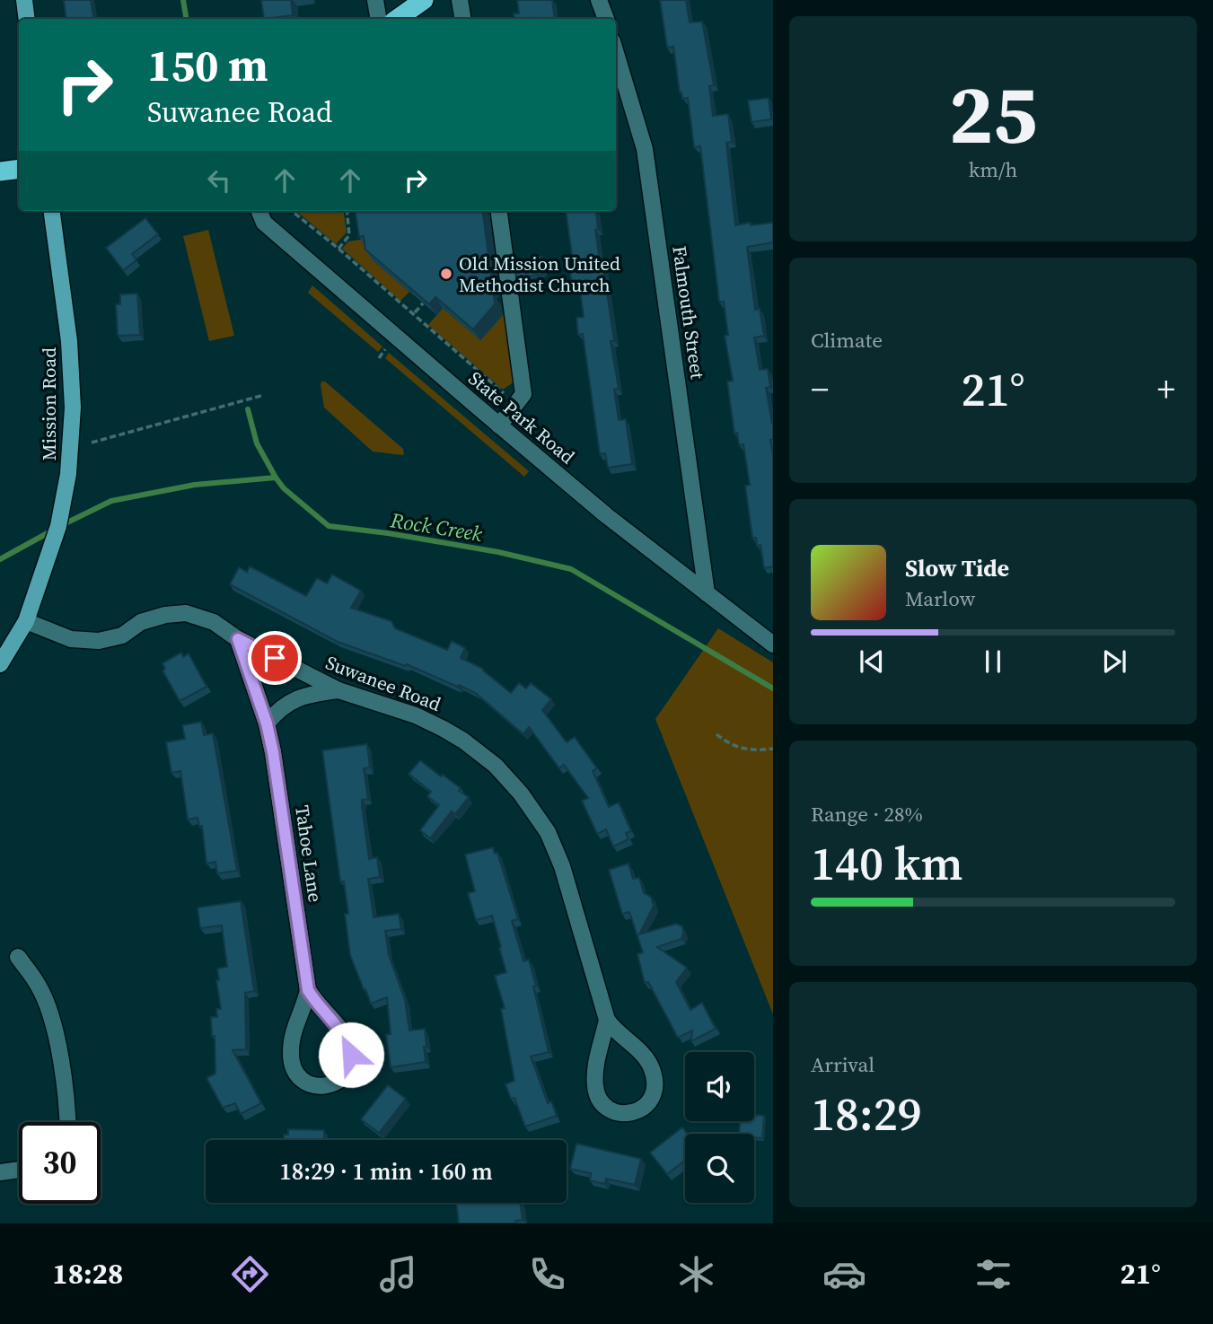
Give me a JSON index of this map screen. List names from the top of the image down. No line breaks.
{"streets":{"main road":["Mission Road"],"street":["Falmouth Street","State Park Road","Suwanee Road","Tahoe Lane"]},"crossings":[["Falmouth Street","State Park Road"],["Mission Road","Suwanee Road"],["Suwanee Road","Tahoe Lane"]],"water":["Rock Creek"],"places":["Old Mission United Methodist Church"],"page":{"tile":[["25","km/h"],"Climate",["Range · 28%","140 km"],["Arrival","18:29"]],"turn":["150 m","Suwanee Road"],"heat":["−","21°","+"],"song":["Slow Tide","Marlow"],"limit":"30","trip":"18:29 · 1 min · 160 m","tabs":["18:28","21°"]}}
